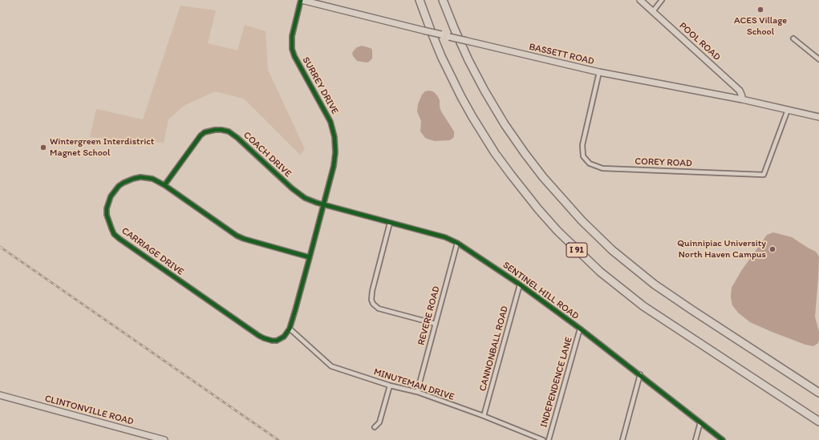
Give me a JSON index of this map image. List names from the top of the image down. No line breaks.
{"streets":{"highway":["I 91"],"street":["POOL ROAD","BASSETT ROAD","SURREY DRIVE","COACH DRIVE","COREY ROAD","CARRIAGE DRIVE","SENTINEL HILL ROAD","REVERE ROAD","CANNONBALL ROAD","INDEPENDENCE LANE","MINUTEMAN DRIVE","CLINTONVILLE ROAD"]},"crossings":[["POOL ROAD","BASSETT ROAD"],["BASSETT ROAD","SURREY DRIVE"],["BASSETT ROAD","COREY ROAD"],["SURREY DRIVE","COACH DRIVE"],["SURREY DRIVE","CARRIAGE DRIVE"],["SURREY DRIVE","SENTINEL HILL ROAD"],["SURREY DRIVE","MINUTEMAN DRIVE"],["COACH DRIVE","CARRIAGE DRIVE"],["COACH DRIVE","SENTINEL HILL ROAD"],["CARRIAGE DRIVE","MINUTEMAN DRIVE"],["SENTINEL HILL ROAD","REVERE ROAD"],["SENTINEL HILL ROAD","CANNONBALL ROAD"],["SENTINEL HILL ROAD","INDEPENDENCE LANE"],["REVERE ROAD","MINUTEMAN DRIVE"],["CANNONBALL ROAD","MINUTEMAN DRIVE"]],"places":["ACES Village School","Wintergreen Interdistrict Magnet School","Quinnipiac University North Haven Campus"]}
